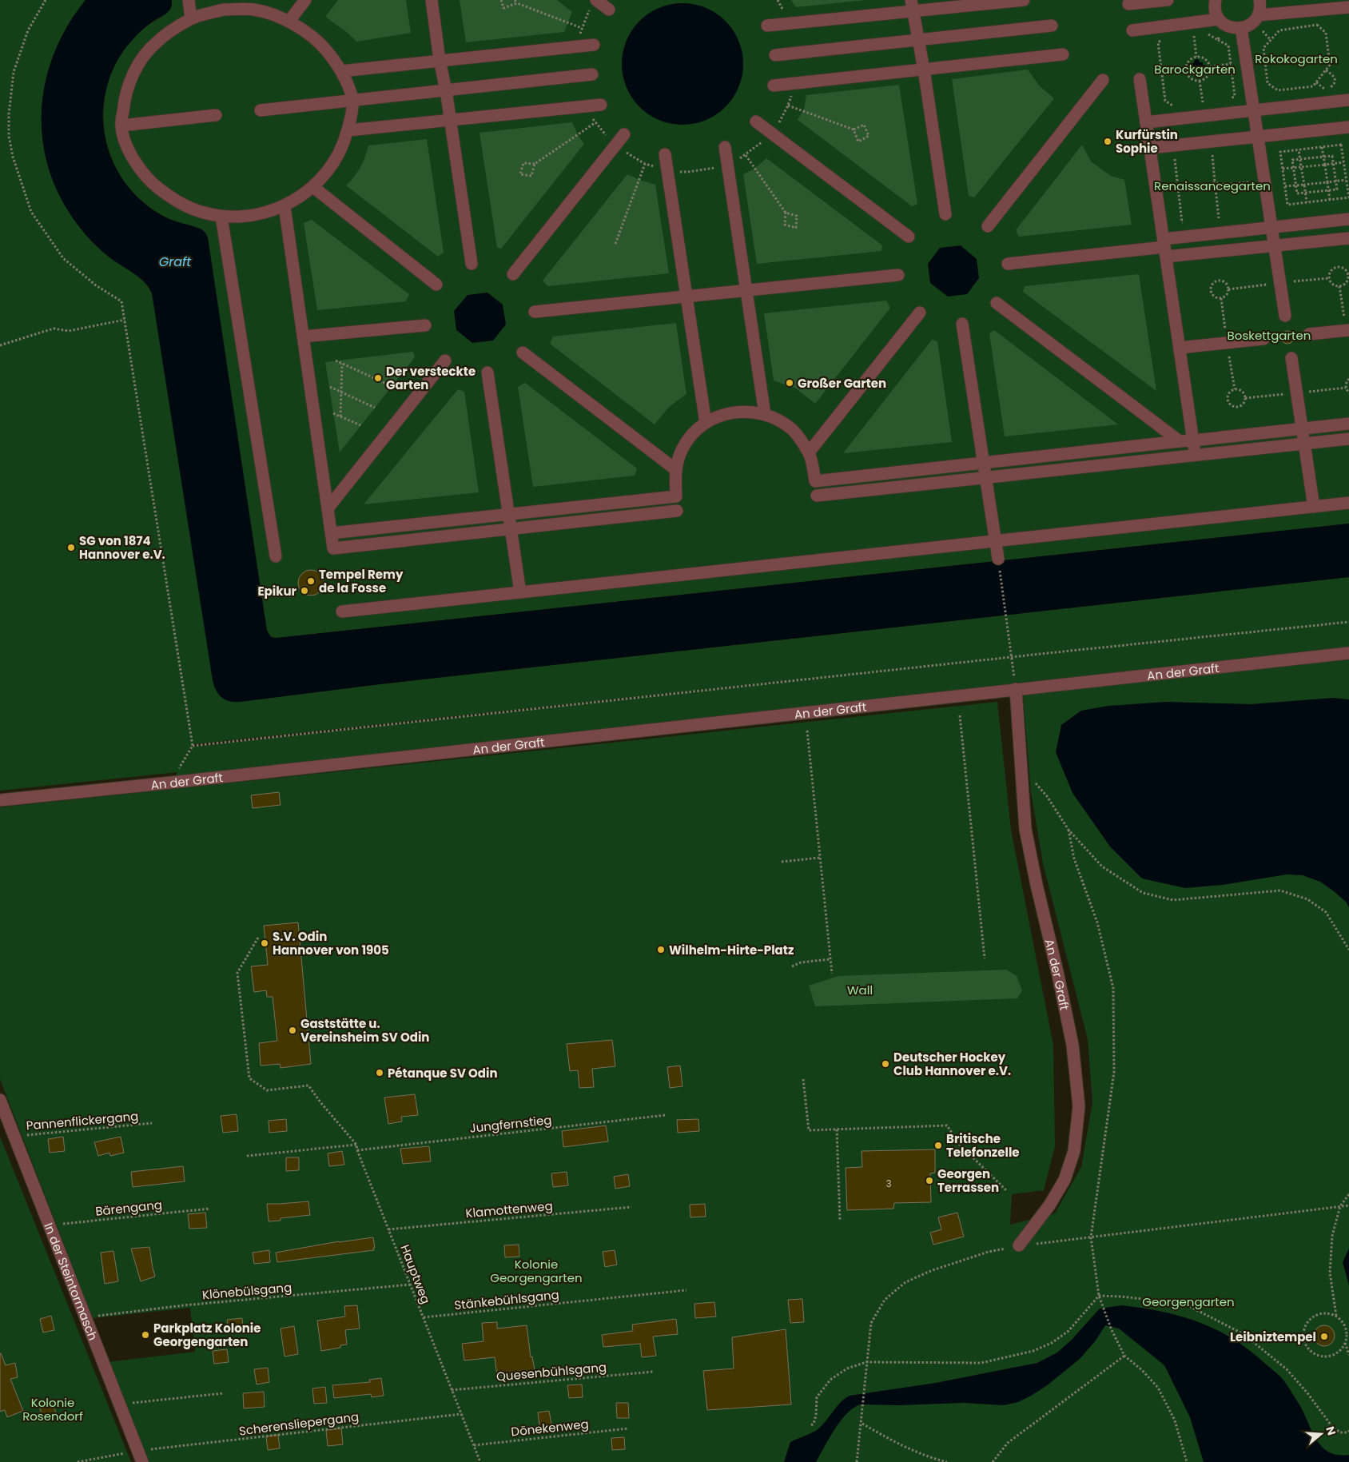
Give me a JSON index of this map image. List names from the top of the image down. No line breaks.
{"streets":{"street":["An der Graft","In der Steintormasch"],"path":["Pannenflickergang","Jungfernstieg","Bärengang","Klamottenweg","Hauptweg","Klönebülsgang","Stänkebühlsgang","Quesenbühlsgang","Scherensliepergang","Dönekenweg"]},"crossings":[["Pannenflickergang","In der Steintormasch"],["Jungfernstieg","Hauptweg"],["Bärengang","In der Steintormasch"],["Klamottenweg","Hauptweg"],["Hauptweg","Klönebülsgang"],["Hauptweg","Stänkebühlsgang"],["Hauptweg","Quesenbühlsgang"],["Hauptweg","Scherensliepergang"],["Hauptweg","Dönekenweg"],["In der Steintormasch","Klönebülsgang"],["In der Steintormasch","Scherensliepergang"]],"water":["Graft"],"parks":["Rokokogarten","Barockgarten","Renaissancegarten","Boskettgarten","Wall","Kolonie Georgengarten","Georgengarten","Kolonie Rosendorf"],"places":["Kurfürstin Sophie","Der versteckte Garten","Großer Garten","SG von 1874 Hannover e.V.","Tempel Remy de la Fosse","Epikur","S.V. Odin Hannover von 1905","Wilhelm-Hirte-Platz","Gaststätte u. Vereinsheim SV Odin","Deutscher Hockey Club Hannover e.V.","Pétanque SV Odin","Britische Telefonzelle","Georgen Terrassen","Parkplatz Kolonie Georgengarten","Leibniztempel"],"house_numbers":["3"],"north":"right"}
